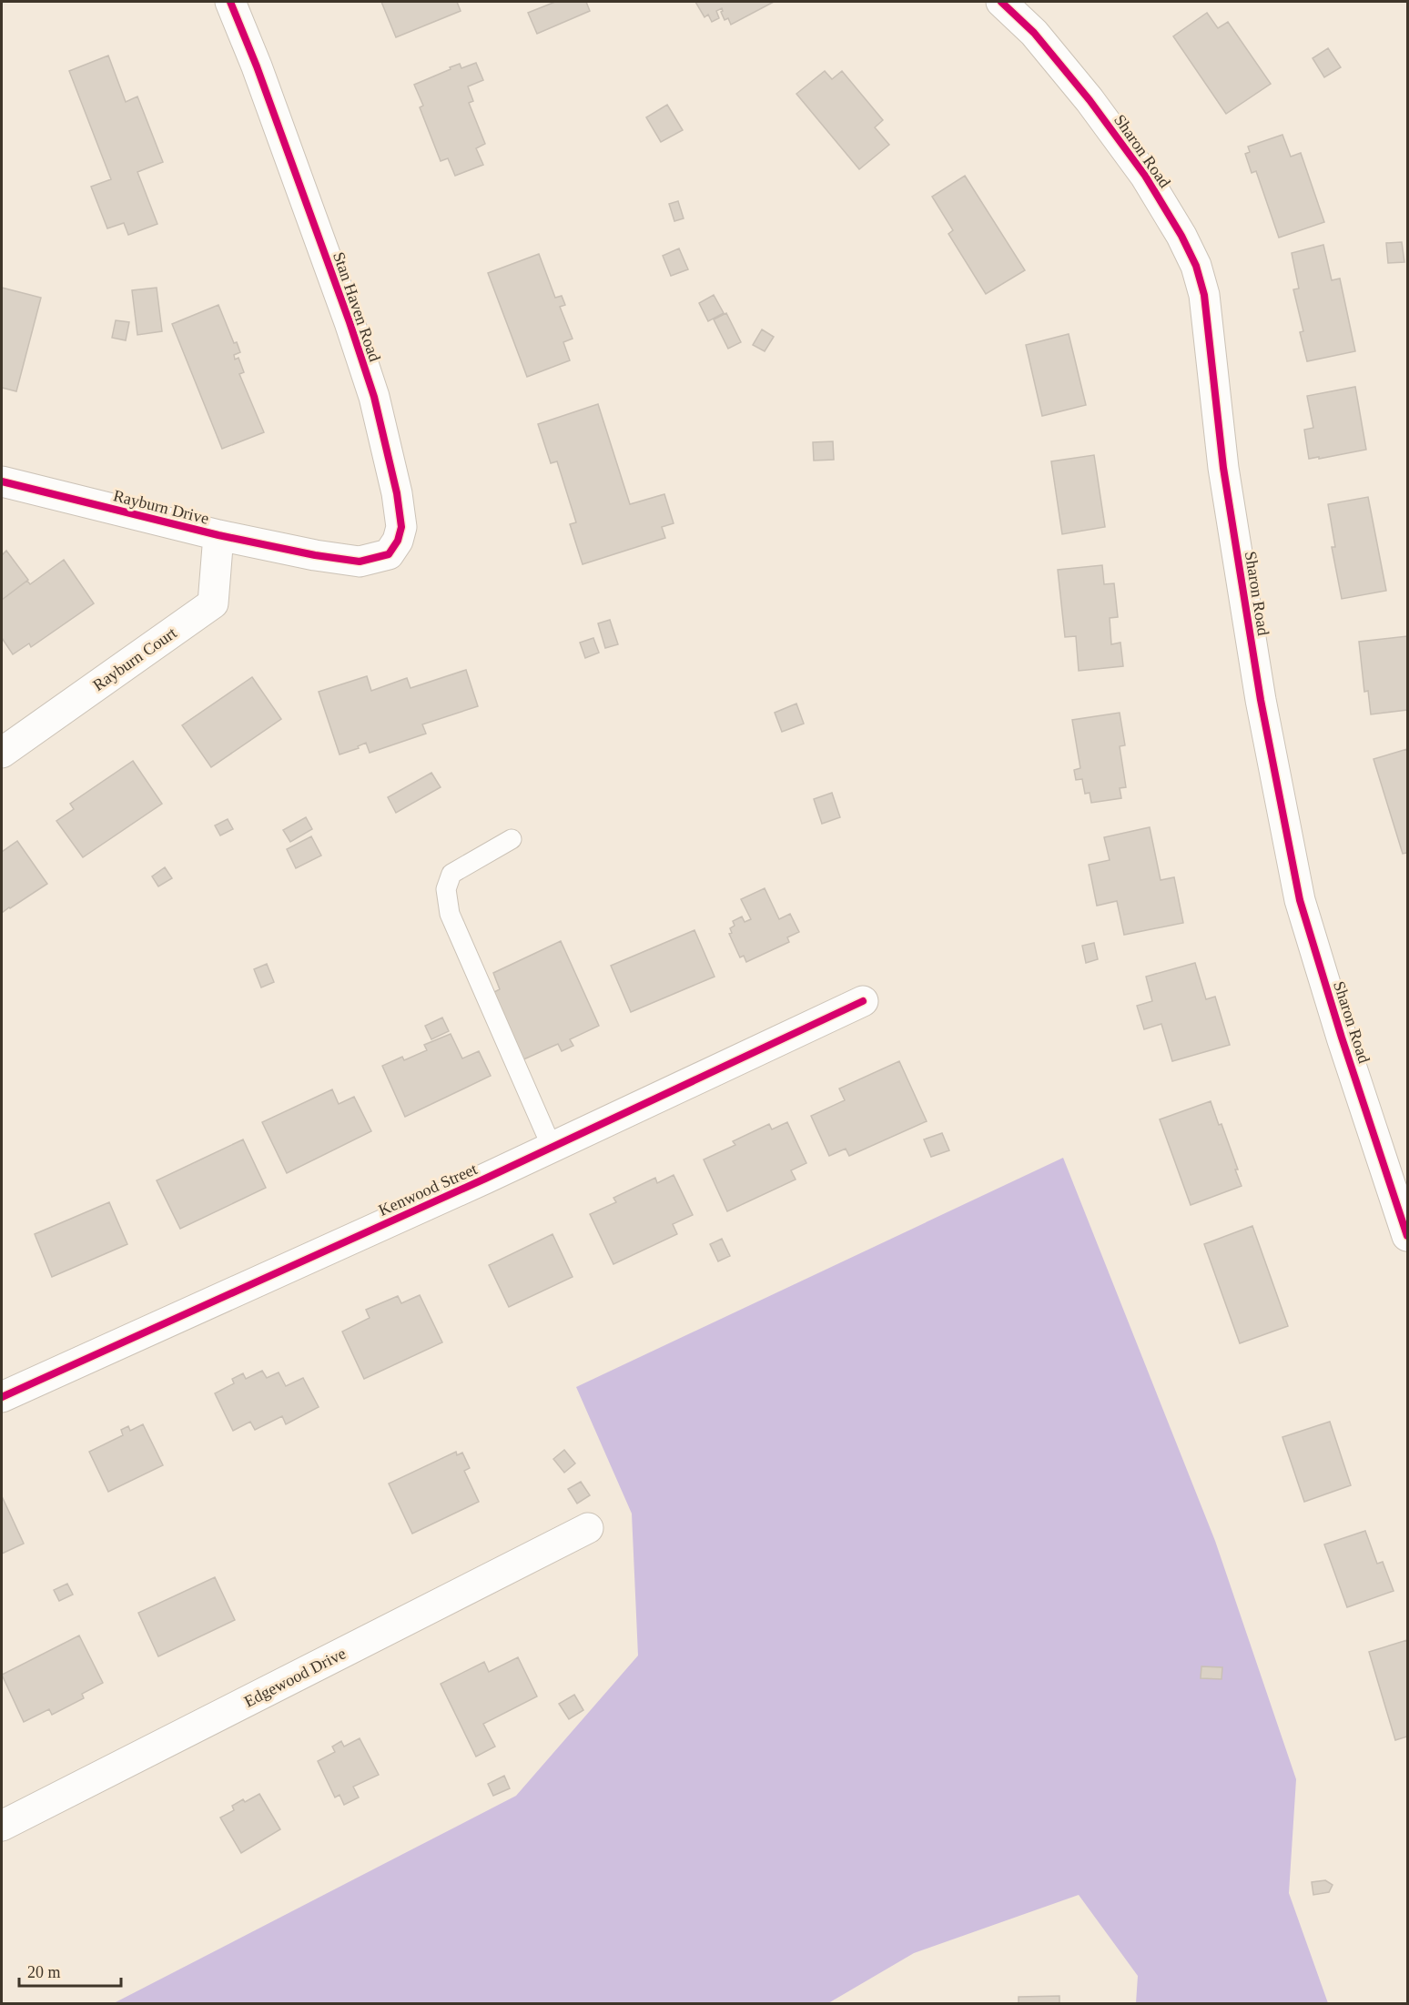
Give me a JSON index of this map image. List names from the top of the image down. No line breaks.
{"streets":{"street":["Sharon Road","Stan Haven Road","Rayburn Drive","Rayburn Court","Kenwood Street","Edgewood Drive"]},"crossings":[["Stan Haven Road","Rayburn Drive"],["Rayburn Drive","Rayburn Court"]],"scale_bar":"20 m"}
